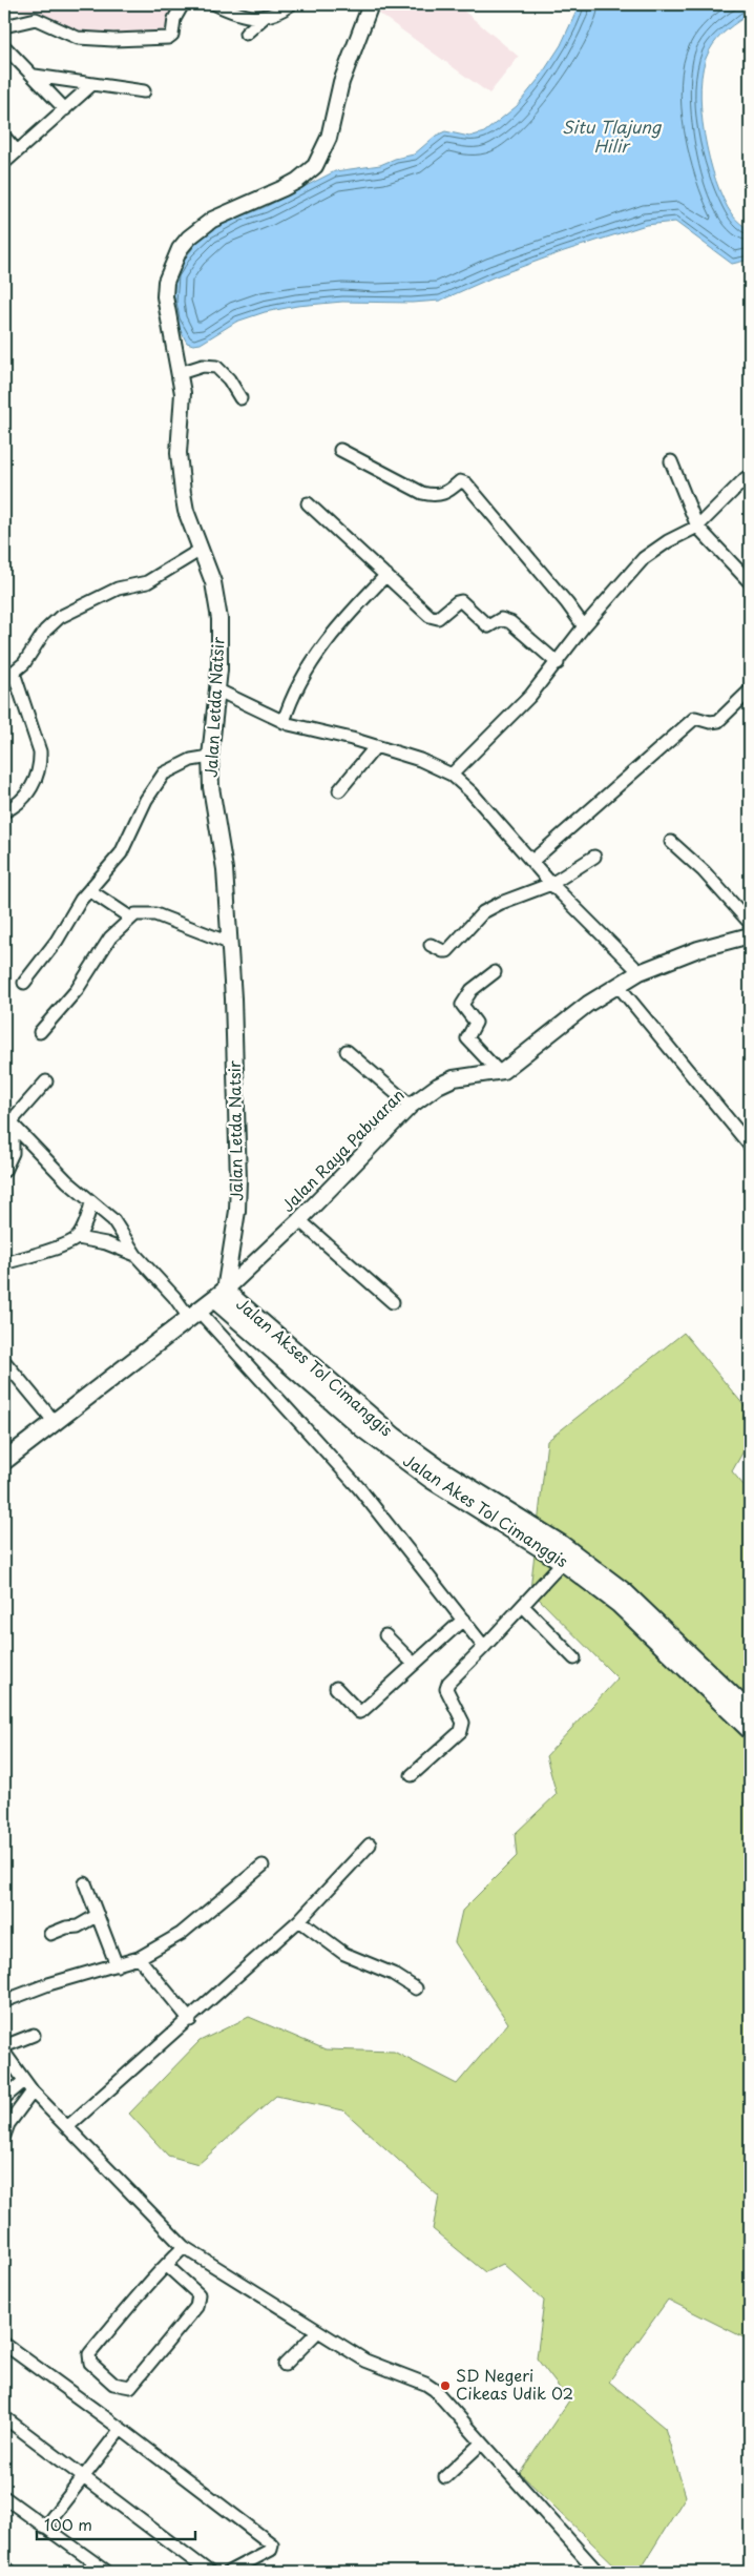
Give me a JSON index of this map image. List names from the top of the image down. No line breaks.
{"streets":{"main road":["Jalan Akses Tol Cimanggis","Jalan Akes Tol Cimanggis"],"street":["Jalan Letda Natsir","Jalan Raya Pabuaran"]},"crossings":[["Jalan Letda Natsir","Jalan Raya Pabuaran"],["Jalan Letda Natsir","Jalan Akses Tol Cimanggis"],["Jalan Letda Natsir","Jalan Akes Tol Cimanggis"],["Jalan Raya Pabuaran","Jalan Akses Tol Cimanggis"],["Jalan Raya Pabuaran","Jalan Akes Tol Cimanggis"],["Jalan Akses Tol Cimanggis","Jalan Akes Tol Cimanggis"]],"water":["Situ Tlajung Hilir"],"places":["SD Negeri Cikeas Udik 02"],"scale_bar":"100 m"}
